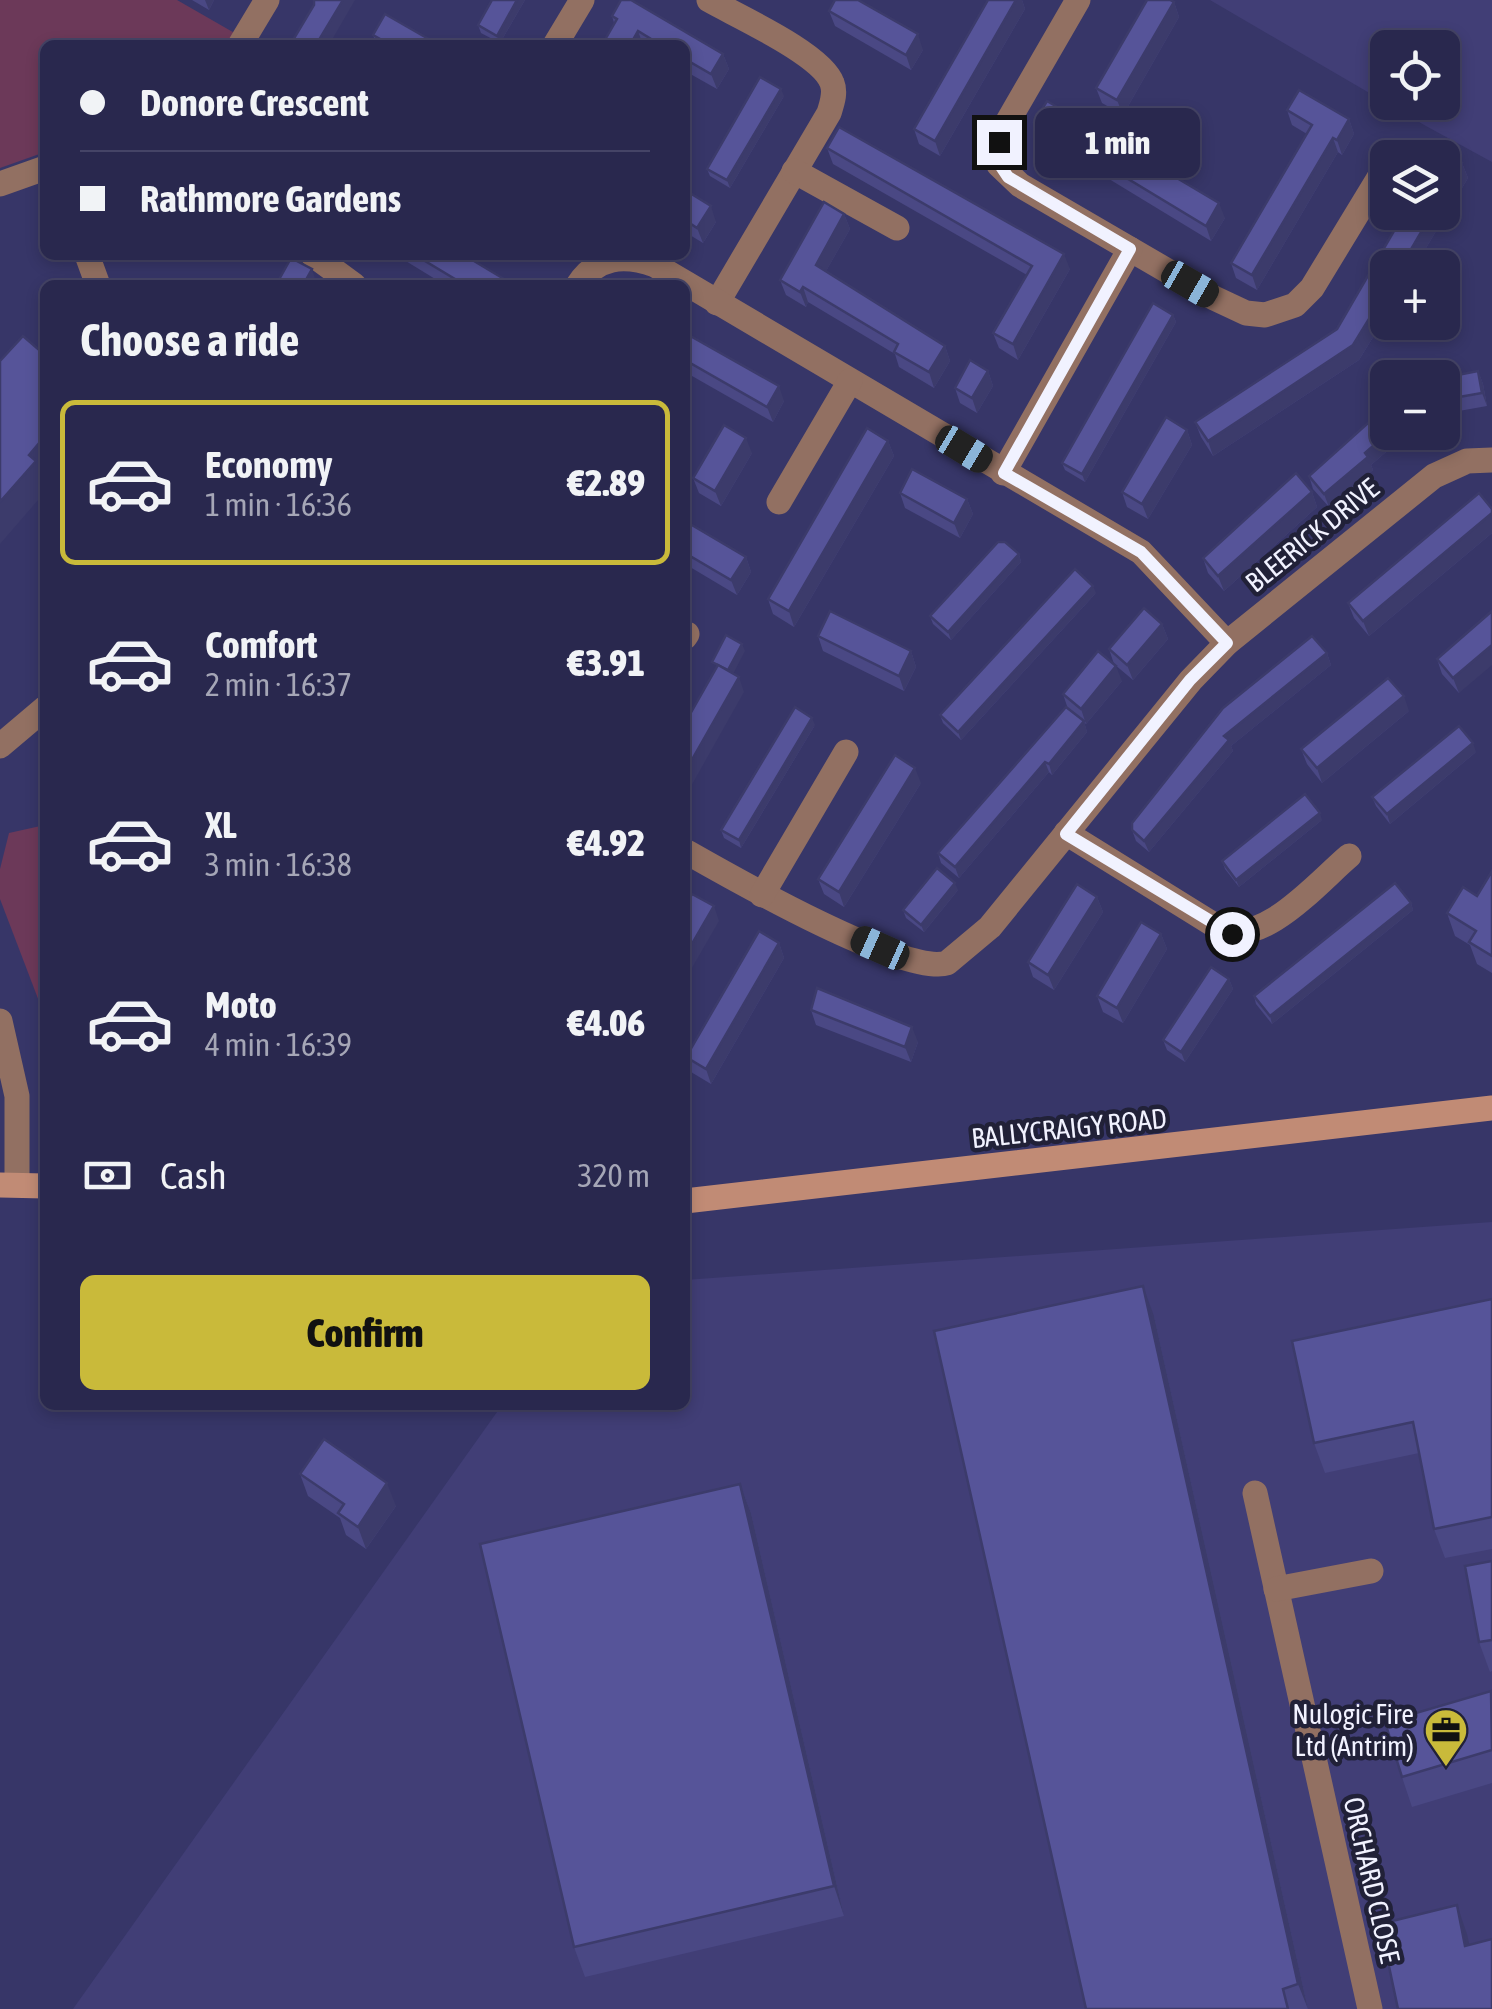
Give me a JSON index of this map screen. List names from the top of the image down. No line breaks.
{"streets":{"main road":["BALLYCRAIGY ROAD"],"street":["BLEERICK DRIVE","ORCHARD CLOSE"]},"places":{"office":["Nulogic Fire Ltd (Antrim)"]},"page":{"map_buttons":["+","−"],"banner":["Donore Crescent","Rathmore Gardens"],"bubble":"1 min","heading":"Choose a ride","list":[{"name":"Economy","note":"1 min · 16:36","value":"€2.89"},{"name":"Comfort","note":"2 min · 16:37","value":"€3.91"},{"name":"XL","note":"3 min · 16:38","value":"€4.92"},{"name":"Moto","note":"4 min · 16:39","value":"€4.06"}],"pay":["Cash","320 m"],"buttons":"Confirm"}}
